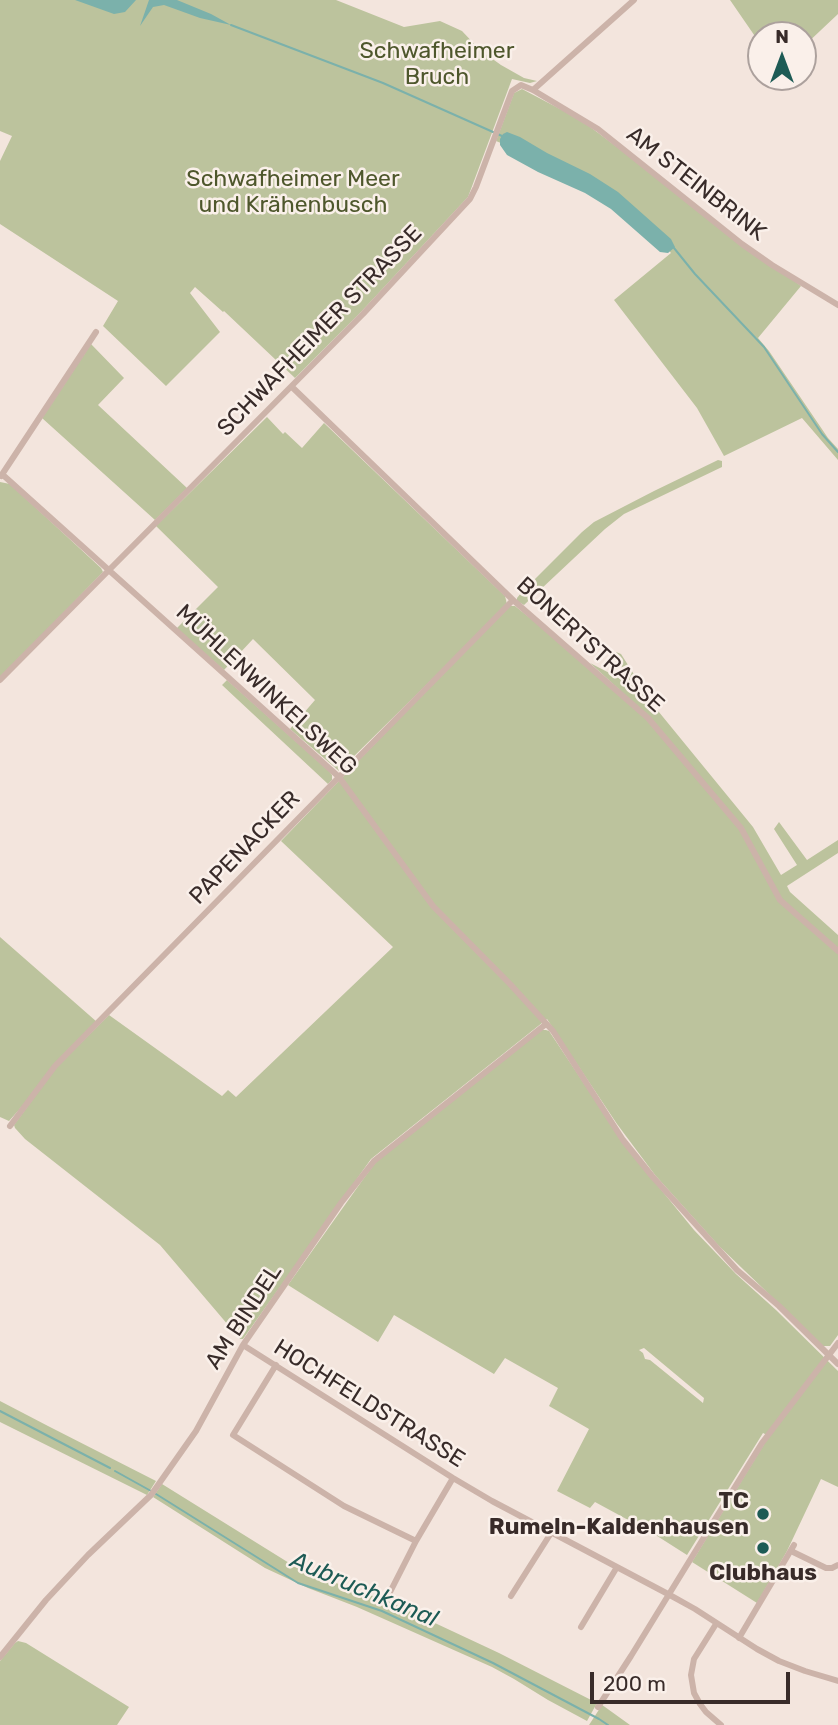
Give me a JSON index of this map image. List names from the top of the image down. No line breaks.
{"streets":{"street":["AM STEINBRINK","SCHWAFHEIMER STRASSE","BONERTSTRASSE","MÜHLENWINKELSWEG","PAPENACKER","AM BINDEL","HOCHFELDSTRASSE"]},"crossings":[["AM STEINBRINK","SCHWAFHEIMER STRASSE"],["SCHWAFHEIMER STRASSE","BONERTSTRASSE"],["SCHWAFHEIMER STRASSE","MÜHLENWINKELSWEG"],["BONERTSTRASSE","PAPENACKER"],["MÜHLENWINKELSWEG","PAPENACKER"],["MÜHLENWINKELSWEG","AM BINDEL"],["AM BINDEL","HOCHFELDSTRASSE"]],"water":["Aubruchkanal"],"parks":["Schwafheimer Bruch","Schwafheimer Meer und Krähenbusch"],"places":["TC Rumeln-Kaldenhausen","Clubhaus"],"scale_bar":"200 m","north":"top"}
